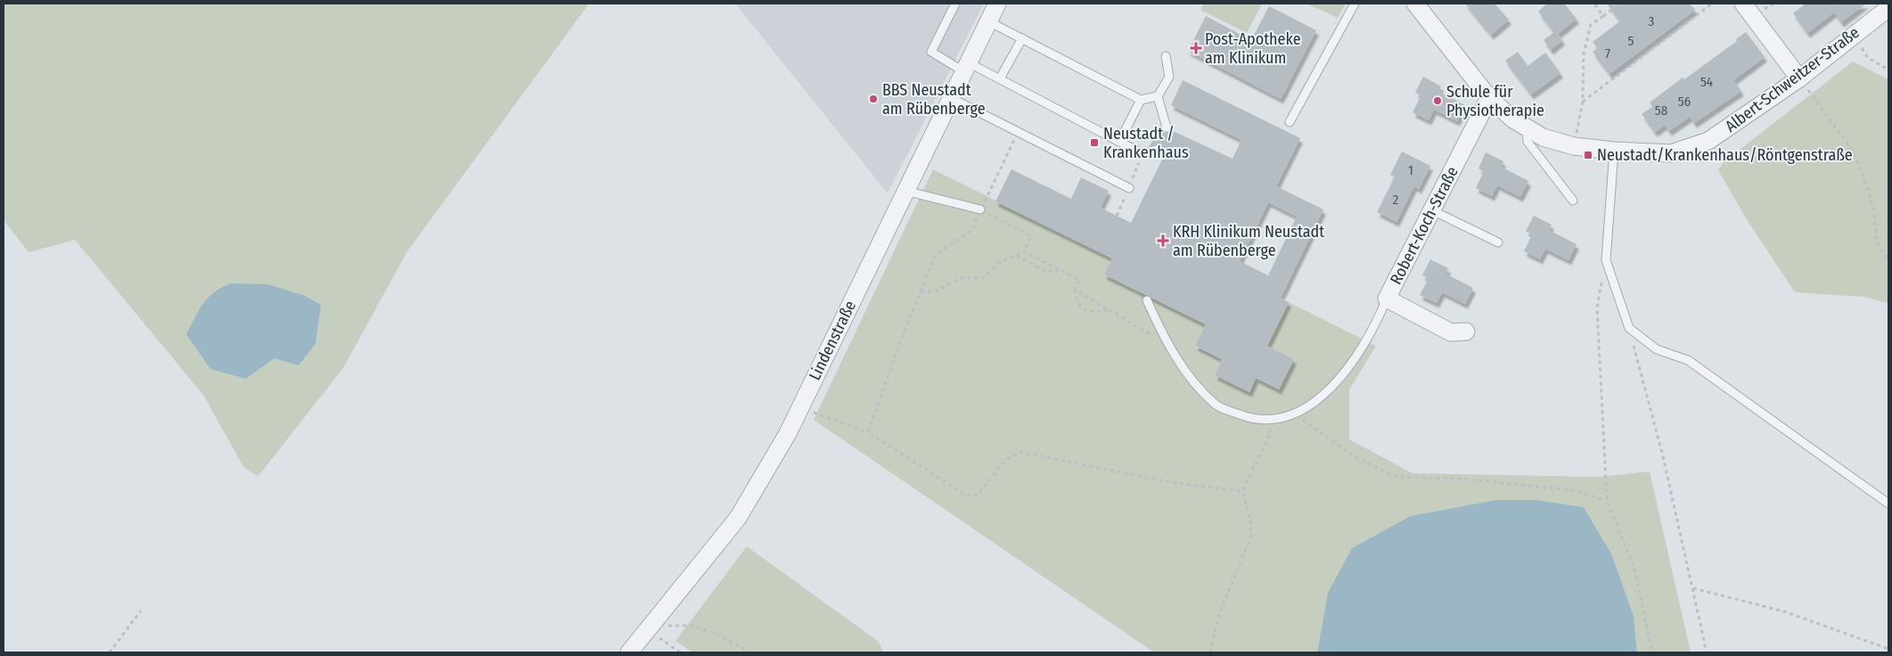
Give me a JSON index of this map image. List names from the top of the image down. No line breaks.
{"streets":{"street":["Albert-Schweitzer-Straße","Robert-Koch-Straße","Lindenstraße"]},"crossings":[["Albert-Schweitzer-Straße","Robert-Koch-Straße"]],"places":{"health":["Post-Apotheke am Klinikum","KRH Klinikum Neustadt am Rübenberge"],"other":["BBS Neustadt am Rübenberge","Schule für Physiotherapie"],"transit":["Neustadt / Krankenhaus","Neustadt/Krankenhaus/Röntgenstraße"]},"house_numbers":["3","5","7","54","56","58","1","2"]}
